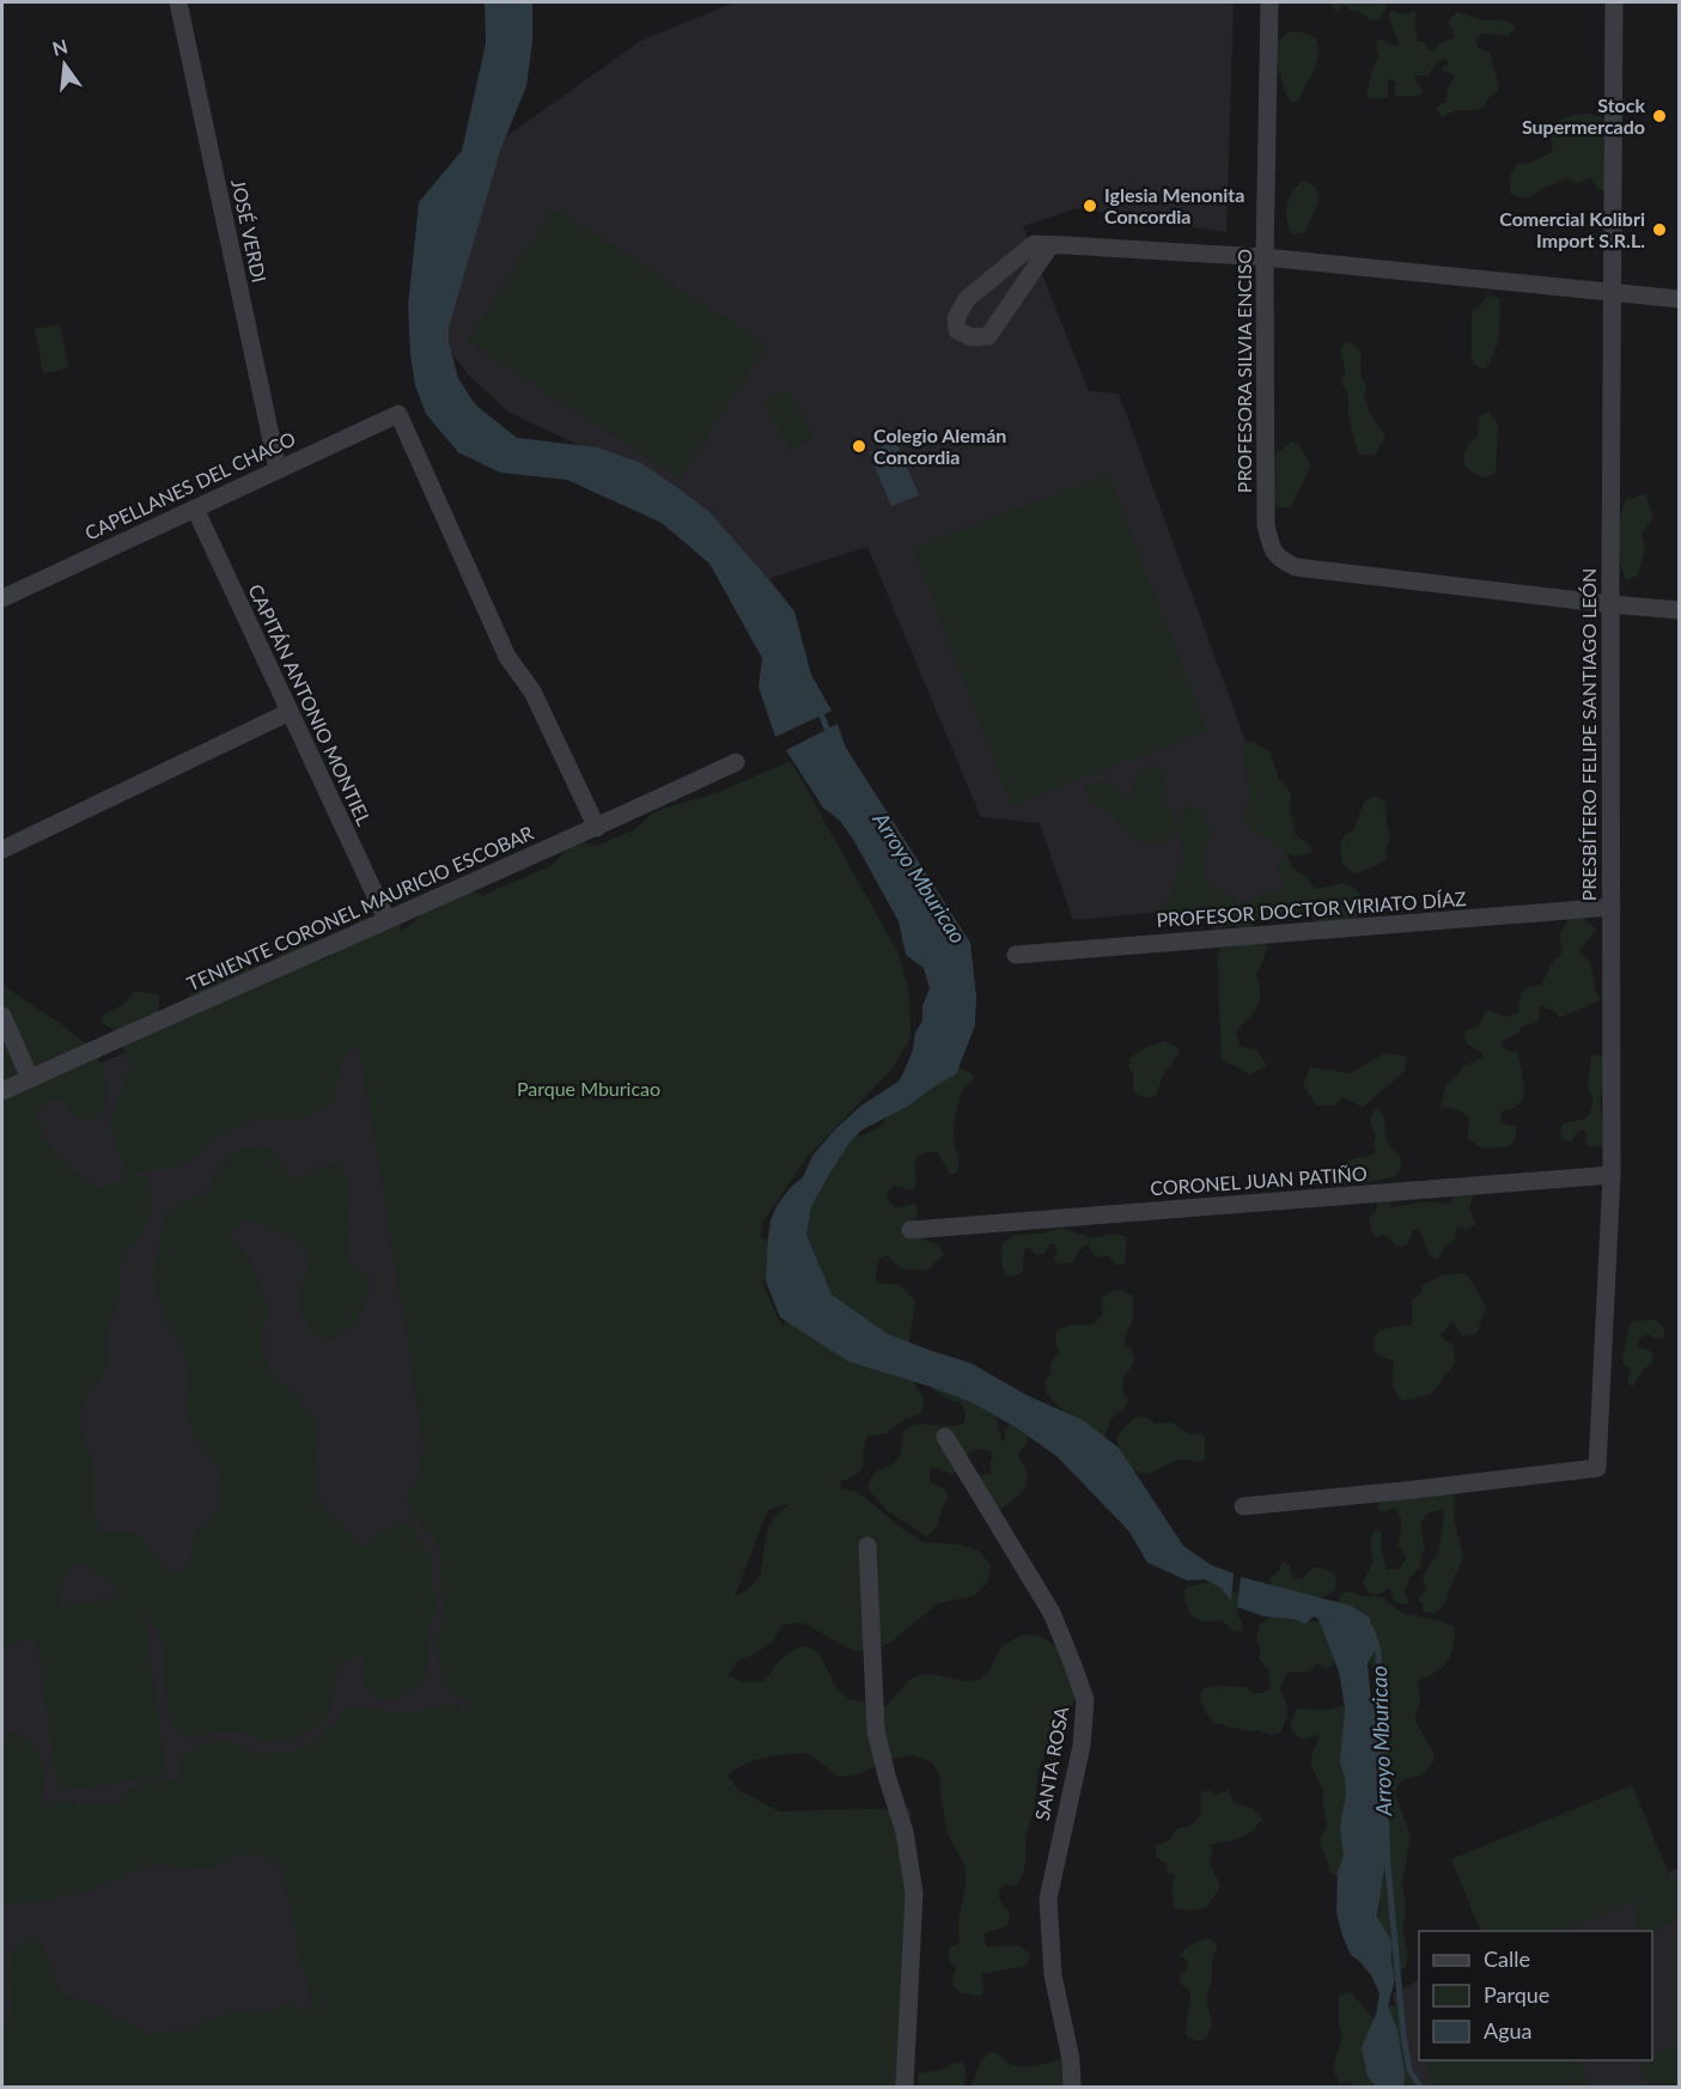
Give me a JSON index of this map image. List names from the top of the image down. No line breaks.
{"streets":{"street":["JOSÉ VERDI","PROFESORA SILVIA ENCISO","CAPELLANES DEL CHACO","CAPITÁN ANTONIO MONTIEL","PRESBÍTERO FELIPE SANTIAGO LEÓN","TENIENTE CORONEL MAURICIO ESCOBAR","PROFESOR DOCTOR VIRIATO DÍAZ","CORONEL JUAN PATIÑO","SANTA ROSA"]},"crossings":[["JOSÉ VERDI","CAPELLANES DEL CHACO"],["PROFESORA SILVIA ENCISO","PRESBÍTERO FELIPE SANTIAGO LEÓN"],["CAPELLANES DEL CHACO","CAPITÁN ANTONIO MONTIEL"],["CAPELLANES DEL CHACO","TENIENTE CORONEL MAURICIO ESCOBAR"],["CAPITÁN ANTONIO MONTIEL","TENIENTE CORONEL MAURICIO ESCOBAR"],["PRESBÍTERO FELIPE SANTIAGO LEÓN","PROFESOR DOCTOR VIRIATO DÍAZ"],["PRESBÍTERO FELIPE SANTIAGO LEÓN","CORONEL JUAN PATIÑO"]],"water":["Arroyo Mburicao"],"parks":["Parque Mburicao"],"places":["Stock Supermercado","Iglesia Menonita Concordia","Comercial Kolibri Import S.R.L.","Colegio Alemán Concordia"],"legend":["Calle","Parque","Agua"],"north":"top"}
